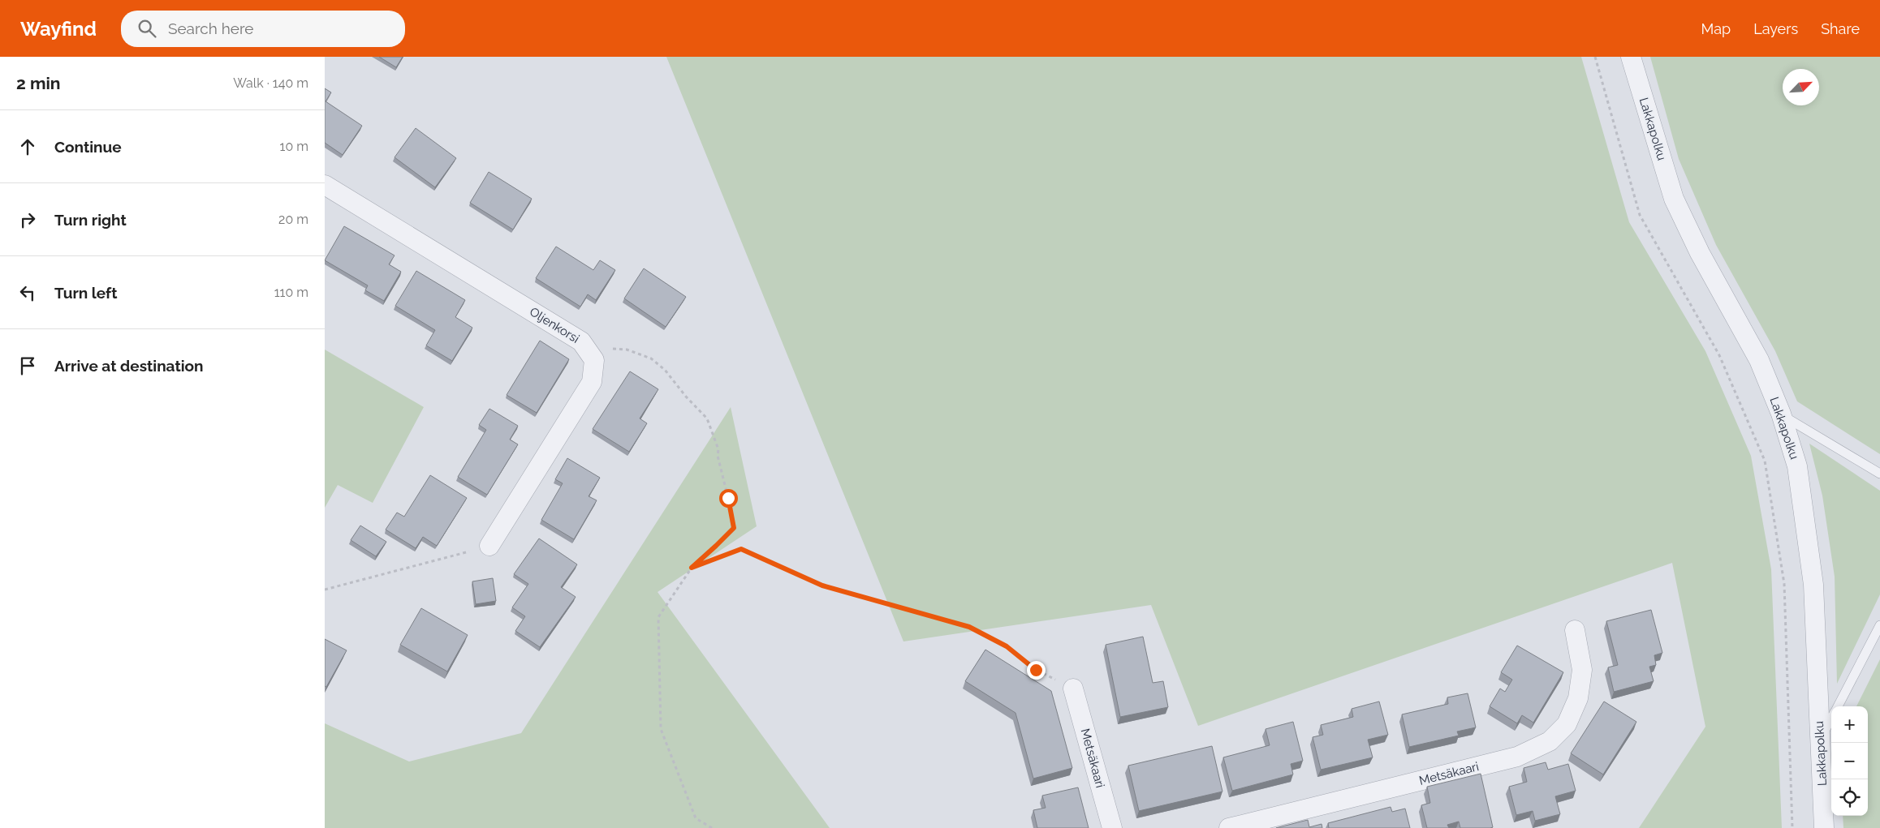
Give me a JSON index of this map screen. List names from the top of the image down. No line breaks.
{"streets":{"street":["Lakkapolku","Oljenkorsi","Metsäkaari"]},"north":"top right","page":{"header":"Wayfind","search":"Search here","nav":["Map","Layers","Share"],"heading":["2 min","Walk · 140 m"],"list":[["Continue","10 m"],["Turn right","20 m"],["Turn left","110 m"],"Arrive at destination"],"map_buttons":["+","−"]}}
